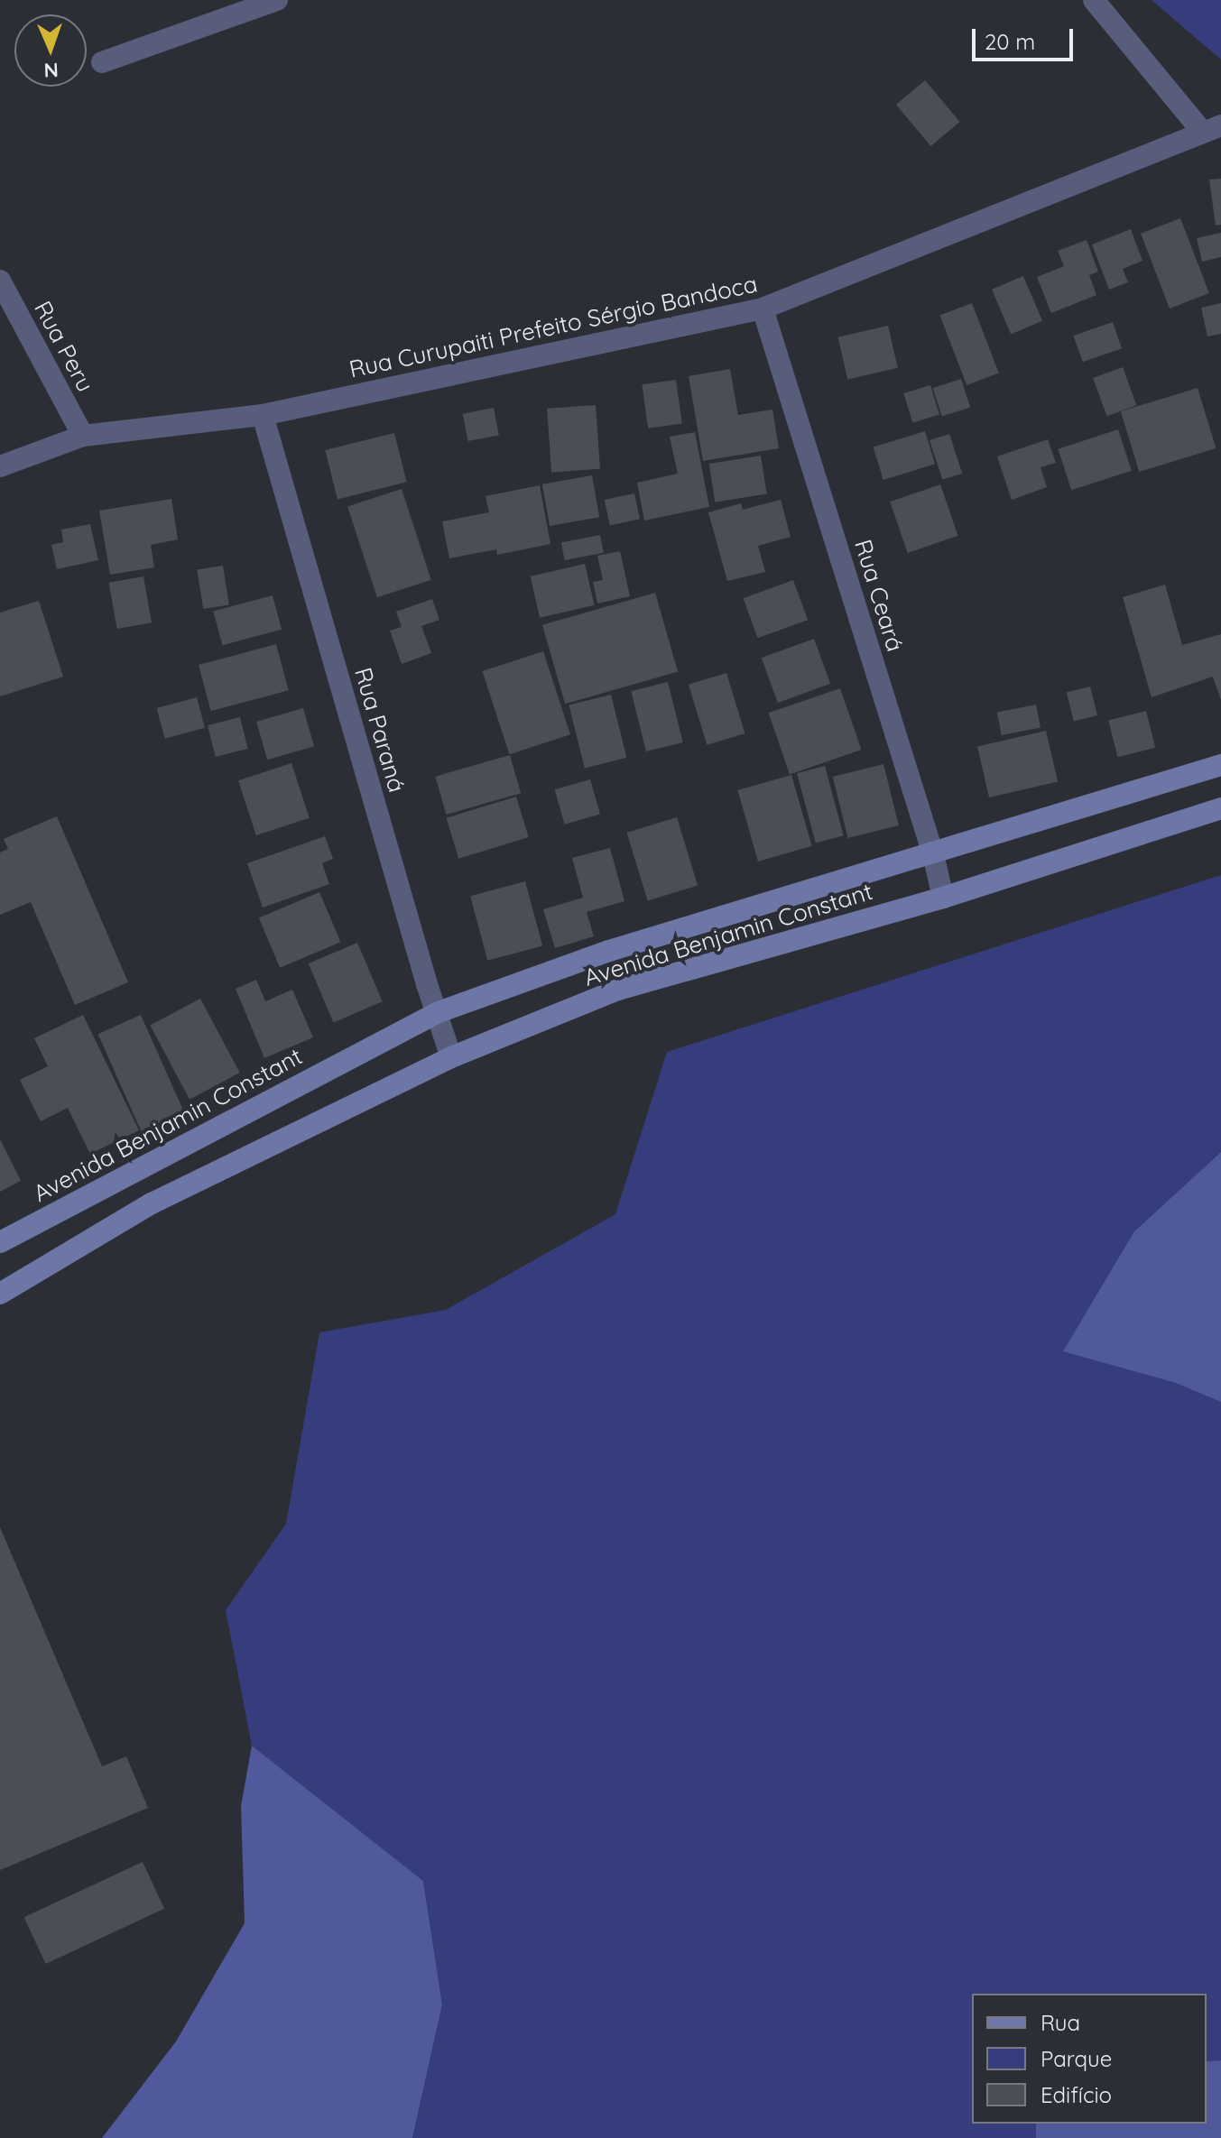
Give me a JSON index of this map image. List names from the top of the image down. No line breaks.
{"streets":{"main road":["Avenida Benjamin Constant"],"street":["Rua Curupaiti Prefeito Sérgio Bandoca","Rua Peru","Rua Ceará","Rua Paraná"]},"crossings":[["Rua Curupaiti Prefeito Sérgio Bandoca","Rua Peru"],["Rua Curupaiti Prefeito Sérgio Bandoca","Rua Ceará"],["Rua Curupaiti Prefeito Sérgio Bandoca","Rua Paraná"],["Rua Ceará","Avenida Benjamin Constant"],["Rua Paraná","Avenida Benjamin Constant"]],"legend":["Rua","Parque","Edifício"],"scale_bar":"20 m","north":"bottom"}
